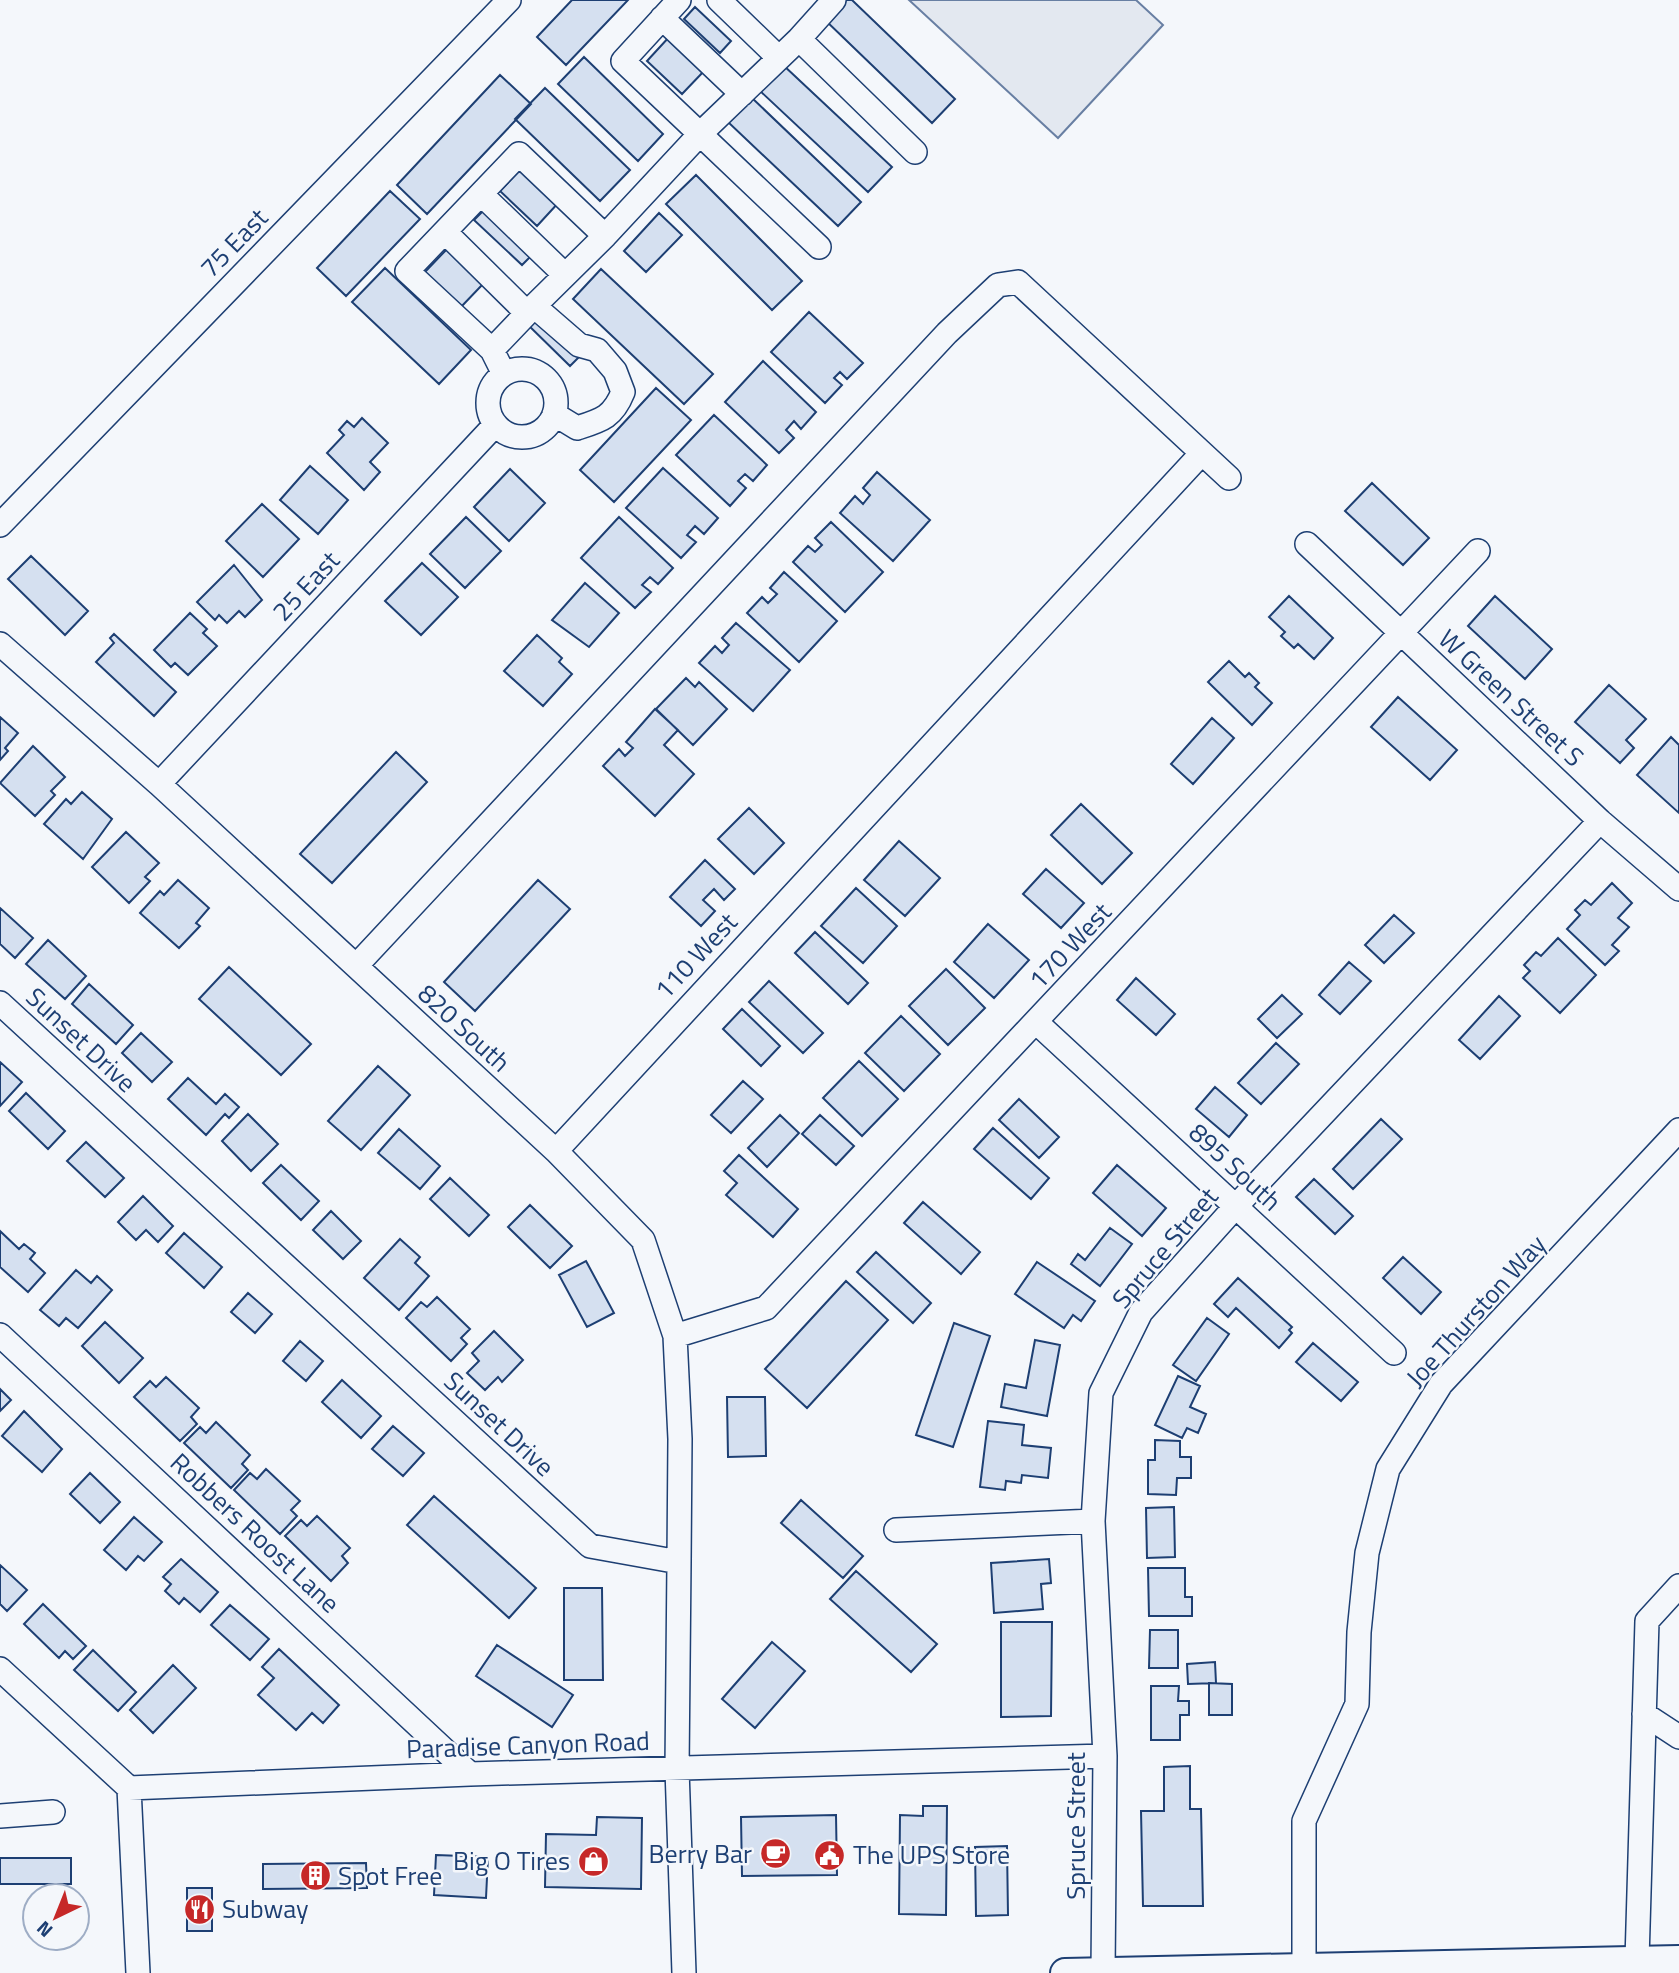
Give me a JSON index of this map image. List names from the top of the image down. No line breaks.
{"streets":{"street":["75 East","25 East","W Green Street S","170 West","110 West","820 South","Sunset Drive","895 South","Spruce Street","Joe Thurston Way","Robbers Roost Lane","Paradise Canyon Road"]},"crossings":[["25 East","820 South"],["W Green Street S","170 West"],["W Green Street S","Spruce Street"],["170 West","820 South"],["170 West","895 South"],["110 West","820 South"],["820 South","Sunset Drive"],["895 South","Spruce Street"],["Spruce Street","Paradise Canyon Road"],["Robbers Roost Lane","Paradise Canyon Road"]],"places":{"cafe":["Berry Bar"],"public building":["The UPS Store"],"shop":["Big O Tires"],"building":["Spot Free"],"restaurant":["Subway"]},"north":"bottom left"}
